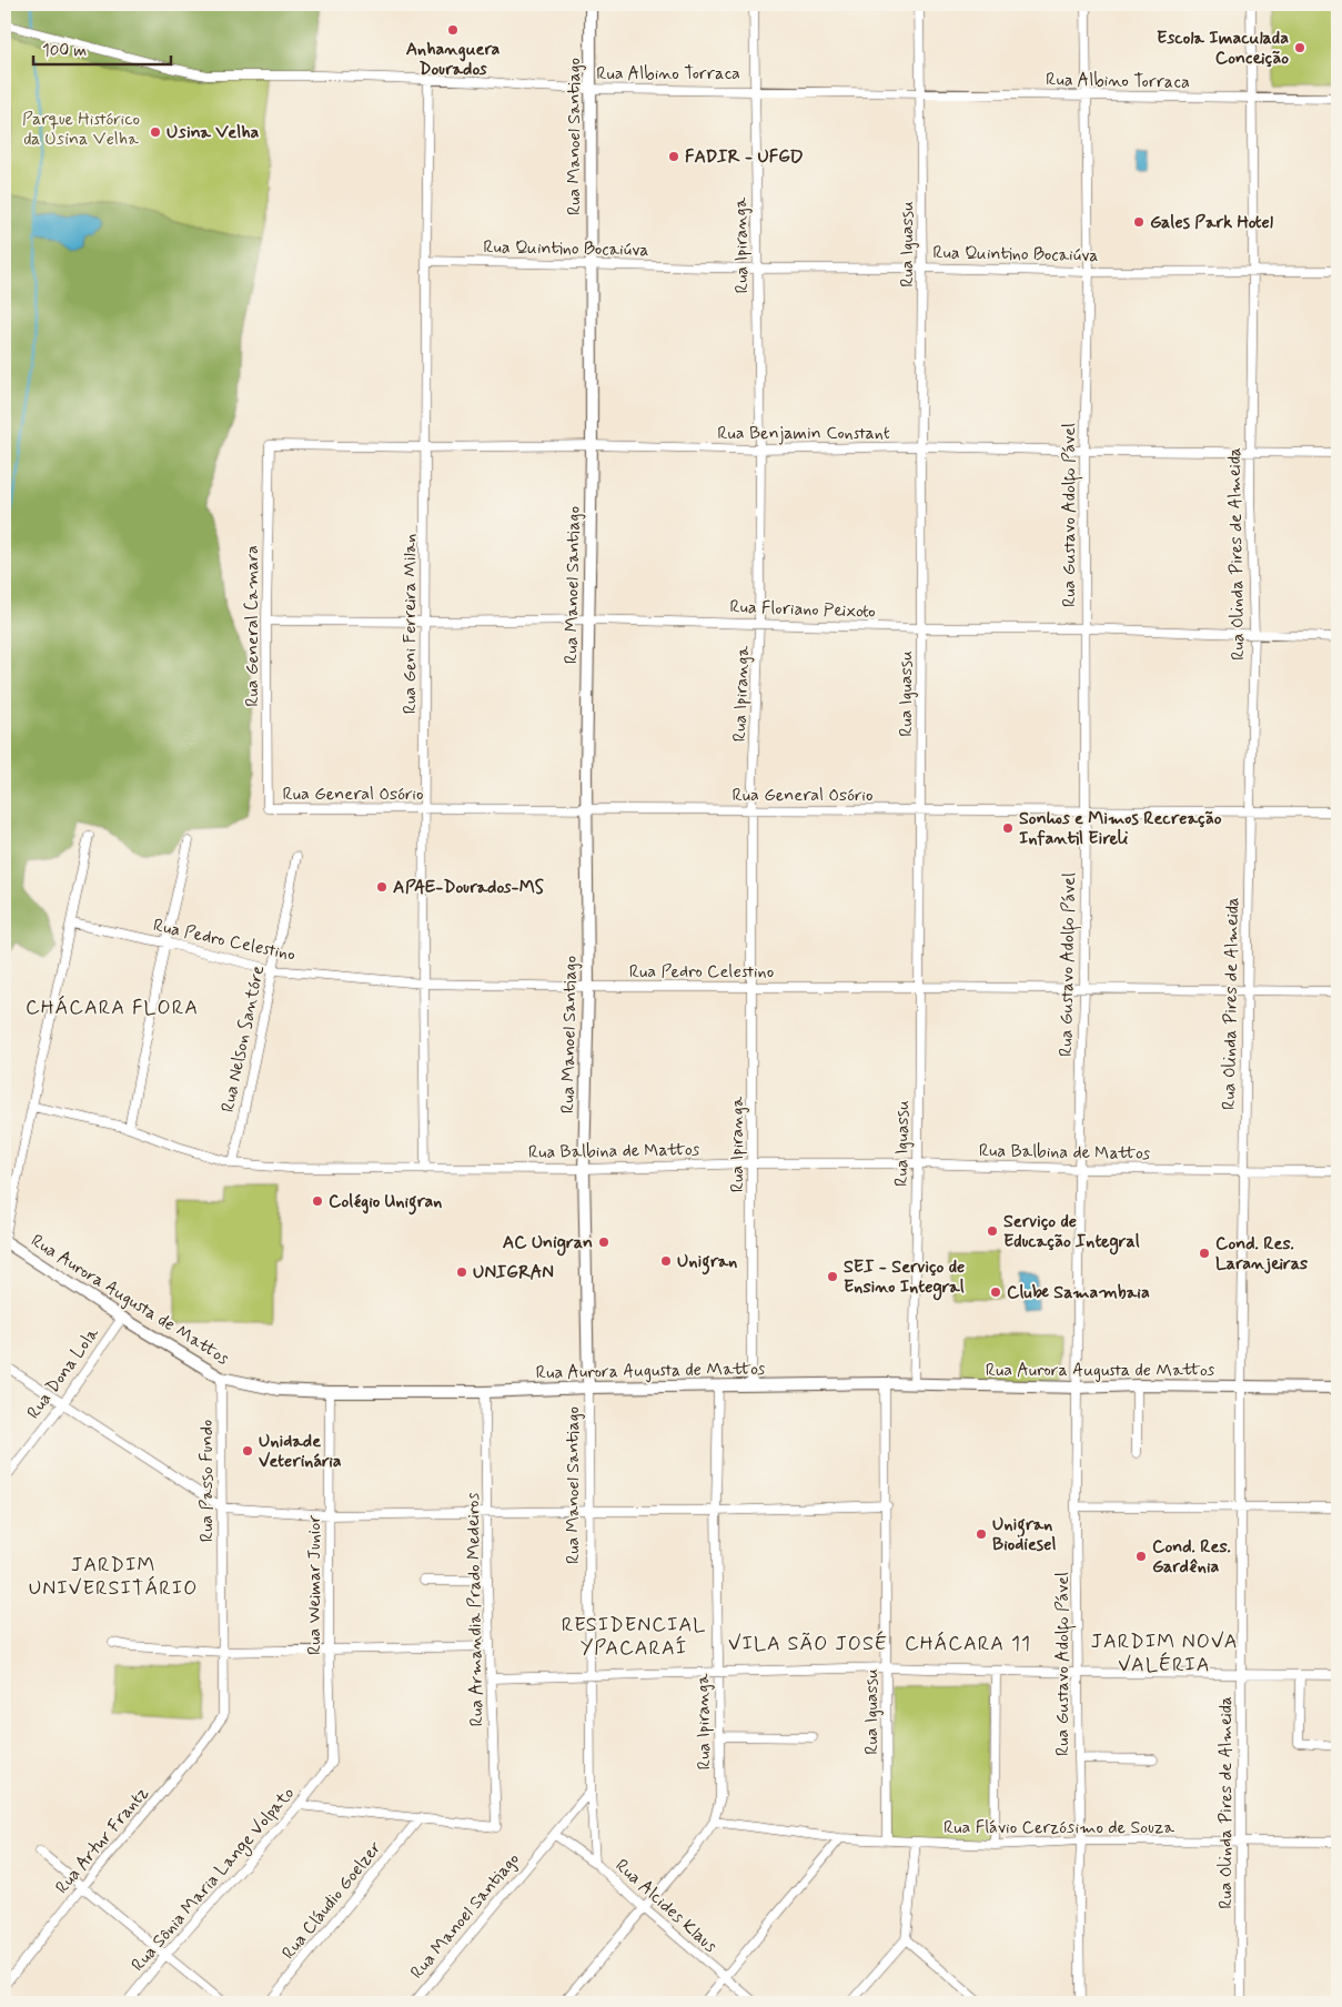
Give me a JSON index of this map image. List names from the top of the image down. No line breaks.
{"streets":{"street":["Rua Albino Torraca","Rua Manoel Santiago","Rua Iguassu","Rua Ipiranga","Rua Quintino Bocaiúva","Rua Benjamin Constant","Rua Gustavo Adolfo Pável","Rua Olinda Pires de Almeida","Rua Floriano Peixoto","Rua Geni Ferreira Milan","Rua General Camara","Rua General Osório","Rua Pedro Celestino","Rua Nelson Santóre","Rua Balbina de Mattos","Rua Aurora Augusta de Mattos","Rua Dona Lola","Rua Passo Fundo","Rua Weimar Junior","Rua Armandia Prado Medeiros","Rua Flávio Cerzósimo de Souza","Rua Artur Frantz","Rua Sônia Maria Lange Volpato","Rua Cláudio Goelzer","Rua Alcides Klaus"]},"crossings":[["Rua Albino Torraca","Rua Manoel Santiago"],["Rua Albino Torraca","Rua Iguassu"],["Rua Albino Torraca","Rua Ipiranga"],["Rua Albino Torraca","Rua Gustavo Adolfo Pável"],["Rua Albino Torraca","Rua Olinda Pires de Almeida"],["Rua Albino Torraca","Rua Geni Ferreira Milan"],["Rua Manoel Santiago","Rua Quintino Bocaiúva"],["Rua Manoel Santiago","Rua Benjamin Constant"],["Rua Manoel Santiago","Rua Floriano Peixoto"],["Rua Manoel Santiago","Rua General Osório"],["Rua Manoel Santiago","Rua Pedro Celestino"],["Rua Manoel Santiago","Rua Balbina de Mattos"],["Rua Manoel Santiago","Rua Aurora Augusta de Mattos"],["Rua Manoel Santiago","Rua Alcides Klaus"],["Rua Iguassu","Rua Quintino Bocaiúva"],["Rua Iguassu","Rua Benjamin Constant"],["Rua Iguassu","Rua Floriano Peixoto"],["Rua Iguassu","Rua General Osório"],["Rua Iguassu","Rua Pedro Celestino"],["Rua Iguassu","Rua Balbina de Mattos"],["Rua Iguassu","Rua Aurora Augusta de Mattos"],["Rua Iguassu","Rua Flávio Cerzósimo de Souza"],["Rua Ipiranga","Rua Quintino Bocaiúva"],["Rua Ipiranga","Rua Benjamin Constant"],["Rua Ipiranga","Rua Floriano Peixoto"],["Rua Ipiranga","Rua General Osório"],["Rua Ipiranga","Rua Pedro Celestino"],["Rua Ipiranga","Rua Balbina de Mattos"],["Rua Ipiranga","Rua Aurora Augusta de Mattos"],["Rua Ipiranga","Rua Flávio Cerzósimo de Souza"],["Rua Ipiranga","Rua Alcides Klaus"],["Rua Quintino Bocaiúva","Rua Gustavo Adolfo Pável"],["Rua Quintino Bocaiúva","Rua Olinda Pires de Almeida"],["Rua Quintino Bocaiúva","Rua Geni Ferreira Milan"],["Rua Benjamin Constant","Rua Gustavo Adolfo Pável"],["Rua Benjamin Constant","Rua Olinda Pires de Almeida"],["Rua Benjamin Constant","Rua Geni Ferreira Milan"],["Rua Benjamin Constant","Rua General Camara"],["Rua Gustavo Adolfo Pável","Rua Floriano Peixoto"],["Rua Gustavo Adolfo Pável","Rua General Osório"],["Rua Gustavo Adolfo Pável","Rua Pedro Celestino"],["Rua Gustavo Adolfo Pável","Rua Balbina de Mattos"],["Rua Gustavo Adolfo Pável","Rua Aurora Augusta de Mattos"],["Rua Gustavo Adolfo Pável","Rua Flávio Cerzósimo de Souza"],["Rua Olinda Pires de Almeida","Rua Floriano Peixoto"],["Rua Olinda Pires de Almeida","Rua General Osório"],["Rua Olinda Pires de Almeida","Rua Pedro Celestino"],["Rua Olinda Pires de Almeida","Rua Balbina de Mattos"],["Rua Olinda Pires de Almeida","Rua Aurora Augusta de Mattos"],["Rua Olinda Pires de Almeida","Rua Flávio Cerzósimo de Souza"],["Rua Floriano Peixoto","Rua Geni Ferreira Milan"],["Rua Floriano Peixoto","Rua General Camara"],["Rua Geni Ferreira Milan","Rua General Osório"],["Rua Geni Ferreira Milan","Rua Pedro Celestino"],["Rua Geni Ferreira Milan","Rua Balbina de Mattos"],["Rua General Camara","Rua General Osório"],["Rua Pedro Celestino","Rua Nelson Santóre"],["Rua Nelson Santóre","Rua Balbina de Mattos"],["Rua Aurora Augusta de Mattos","Rua Dona Lola"],["Rua Aurora Augusta de Mattos","Rua Passo Fundo"],["Rua Aurora Augusta de Mattos","Rua Weimar Junior"],["Rua Aurora Augusta de Mattos","Rua Armandia Prado Medeiros"],["Rua Passo Fundo","Rua Artur Frantz"],["Rua Weimar Junior","Rua Sônia Maria Lange Volpato"],["Rua Armandia Prado Medeiros","Rua Cláudio Goelzer"]],"districts":["CHÁCARA FLORA","JARDIM UNIVERSITÁRIO","RESIDENCIAL YPACARAÍ","JARDIM NOVA VALÉRIA","VILA SÃO JOSÉ","CHÁCARA 11"],"parks":["Parque Histórico da Usina Velha"],"places":["Anhanguera Dourados","Escola Imaculada Conceição","Usina Velha","FADIR - UFGD","Gales Park Hotel","Sonhos e Mimos Recreação Infantil Eireli","APAE-Dourados-MS","Colégio Unigran","Serviço de Educação Integral","AC Unigran","Cond. Res. Laranjeiras","Unigran","UNIGRAN","SEI - Serviço de Ensino Integral","Clube Samambaia","Unidade Veterinária","Unigran Biodiesel","Cond. Res. Gardênia"],"scale_bar":"100 m"}
